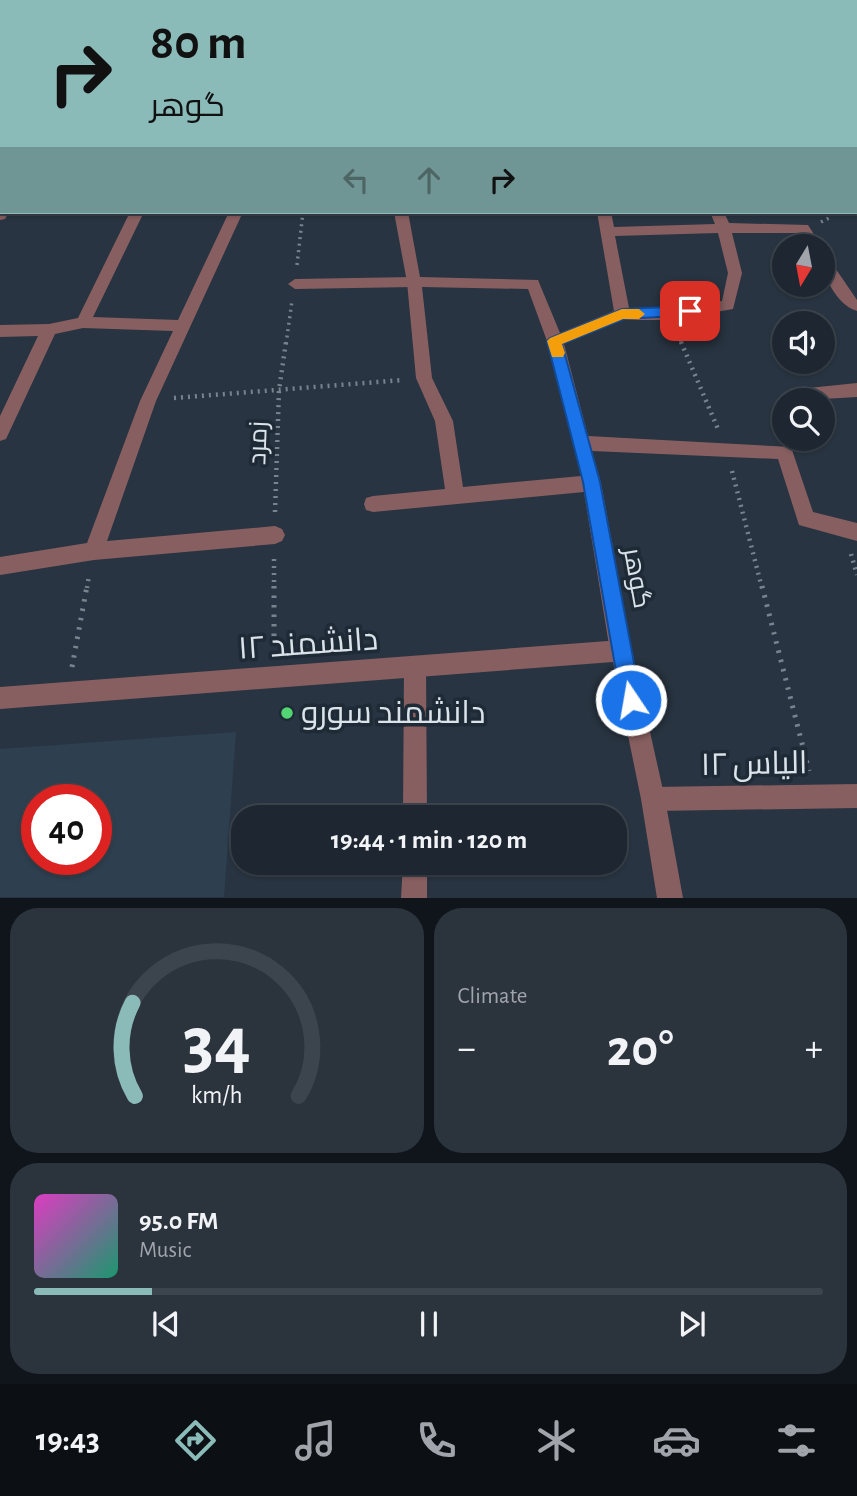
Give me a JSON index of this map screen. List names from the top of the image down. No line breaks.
{"streets":{"street":["گوهر","دانشمند ۱۲","الیاس ۱۲"],"path":["زمرد"]},"crossings":[["زمرد","دانشمند ۱۲"],["گوهر","دانشمند ۱۲"],["گوهر","الیاس ۱۲"]],"places":["دانشمند سورو"],"north":"bottom","page":{"turn":["80 m","گوهر"],"limit":"40","trip":"19:44 · 1 min · 120 m","tile":"Climate","heat":["−","20°","+"],"song":["95.0 FM","Music"],"tabs":"19:43","gauge":["34","km/h"]}}
